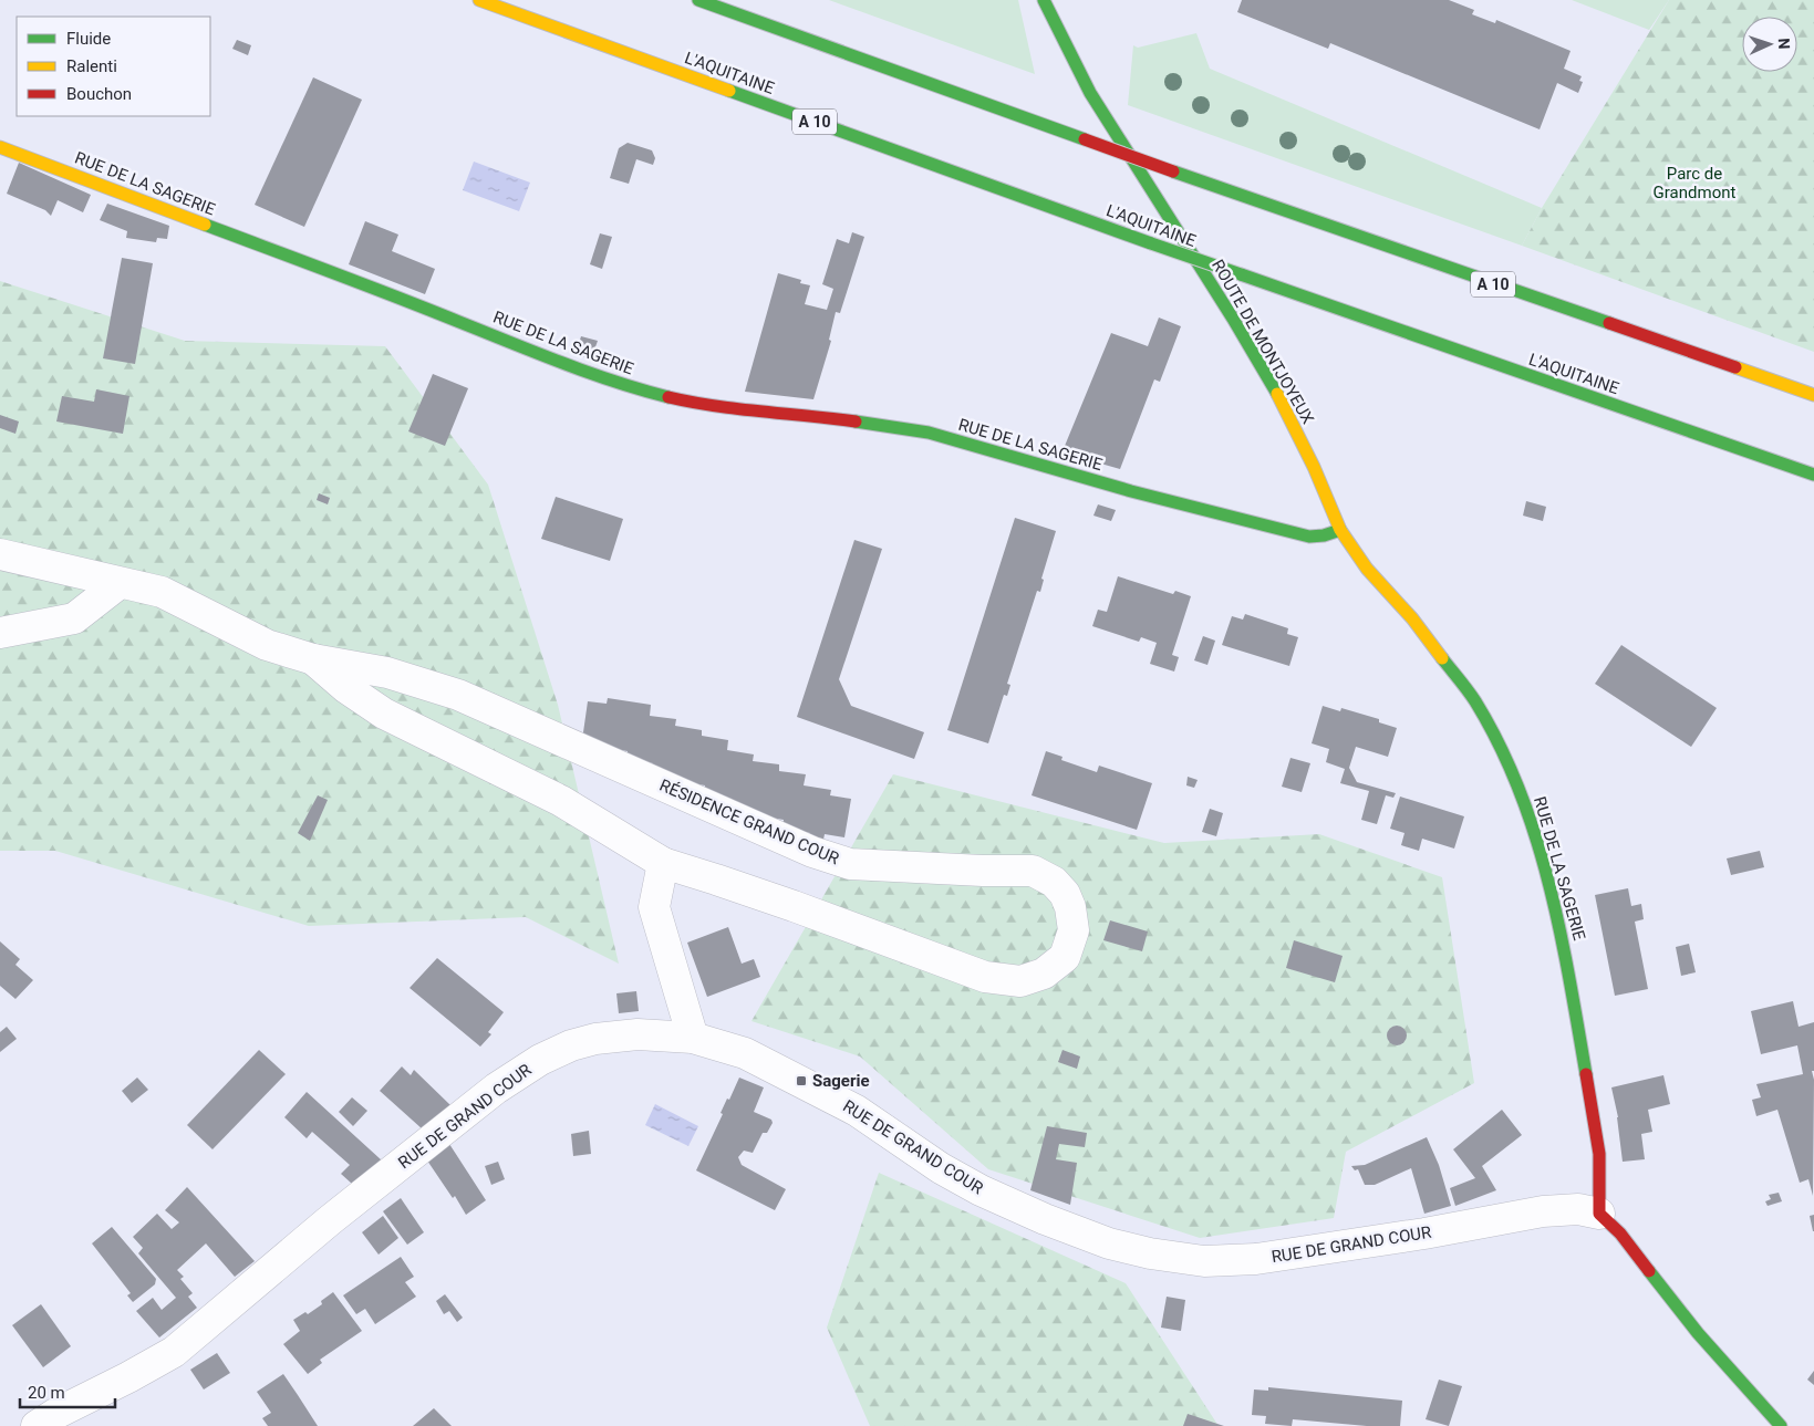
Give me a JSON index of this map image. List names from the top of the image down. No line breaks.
{"streets":{"main road":["L'AQUITAINE","A 10","RUE DE LA SAGERIE","ROUTE DE MONTJOYEUX"],"street":["RÉSIDENCE GRAND COUR","RUE DE GRAND COUR"]},"crossings":[["RUE DE LA SAGERIE","ROUTE DE MONTJOYEUX"],["RUE DE LA SAGERIE","RUE DE GRAND COUR"]],"parks":["Parc de Grandmont"],"places":{"transit":["Sagerie"]},"legend":["Fluide","Ralenti","Bouchon"],"scale_bar":"20 m","north":"right"}
